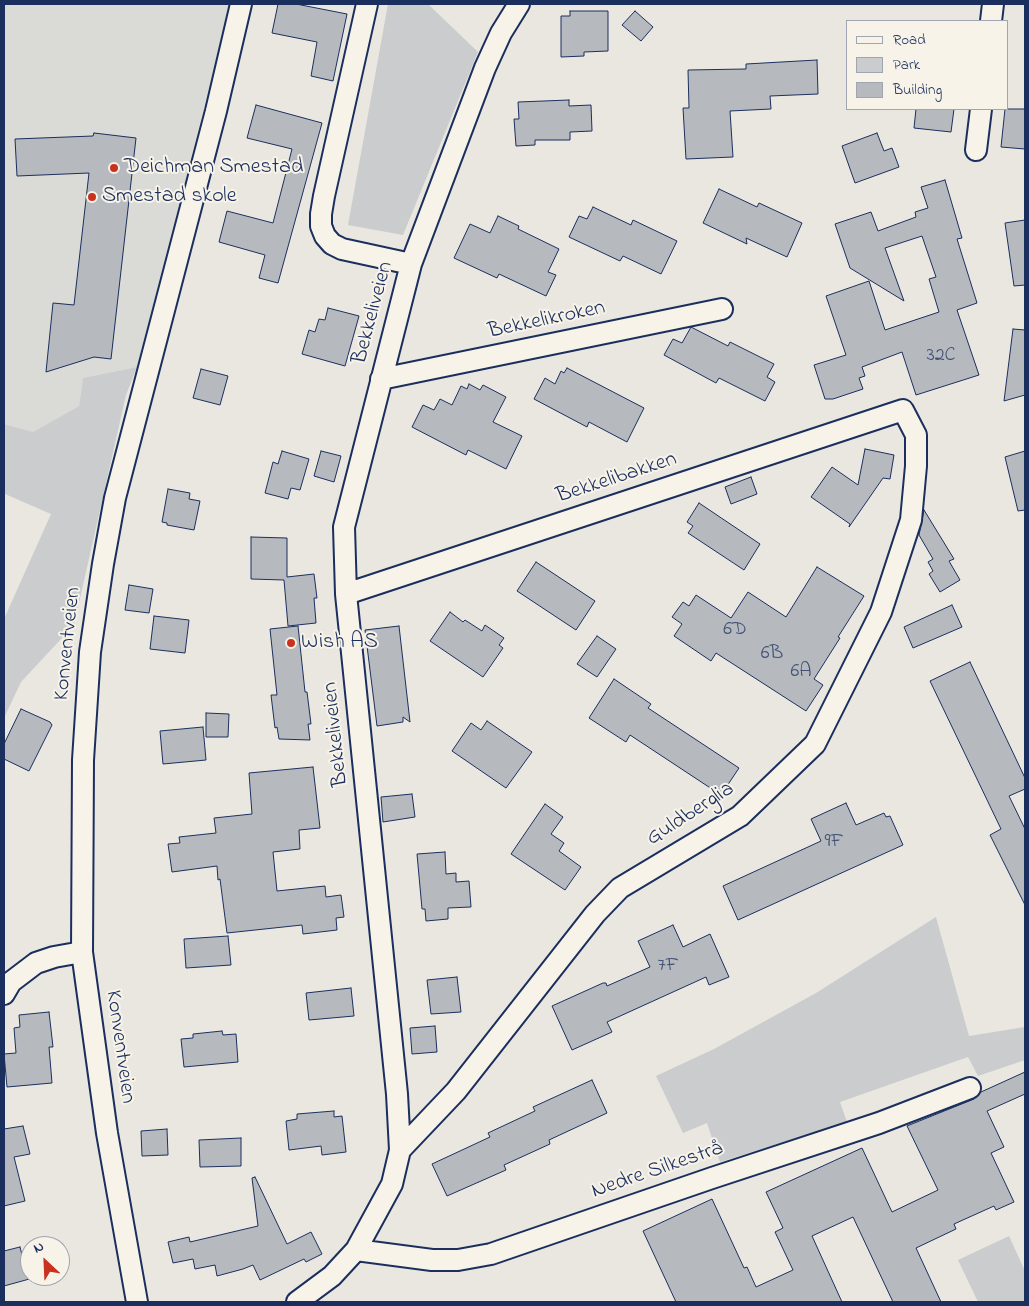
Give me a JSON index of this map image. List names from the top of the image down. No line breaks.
{"streets":{"street":["Bekkeliveien","Bekkelikroken","Bekkelibakken","Konventveien","Guldberglia","Nedre Silkestrå"]},"crossings":[["Bekkeliveien","Bekkelikroken"],["Bekkeliveien","Bekkelibakken"],["Bekkeliveien","Guldberglia"],["Bekkeliveien","Nedre Silkestrå"],["Bekkelibakken","Guldberglia"]],"places":["Deichman Smestad","Smestad skole","Wish AS"],"house_numbers":["32C","6D","6B","6A","9F","7F"],"legend":["Road","Park","Building"],"north":"top left"}
